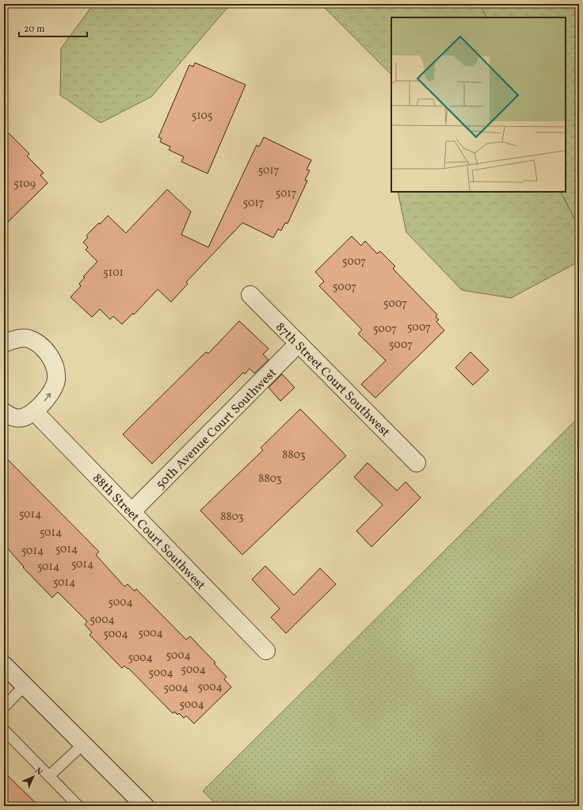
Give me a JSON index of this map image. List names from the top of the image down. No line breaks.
{"streets":{"street":["87th Street Court Southwest","50th Avenue Court Southwest","88th Street Court Southwest"]},"crossings":[["87th Street Court Southwest","50th Avenue Court Southwest"],["50th Avenue Court Southwest","88th Street Court Southwest"]],"house_numbers":["5105","5017","5109","5017","5017","5007","5101","5007","5007","5007","5007","5007","8803","8803","5014","8803","5014","5014","5014","5014","5014","5014","5004","5004","5004","5004","5004","5004","5004","5004","5004","5004","5004"],"scale_bar":"20 m","north":"top right"}
